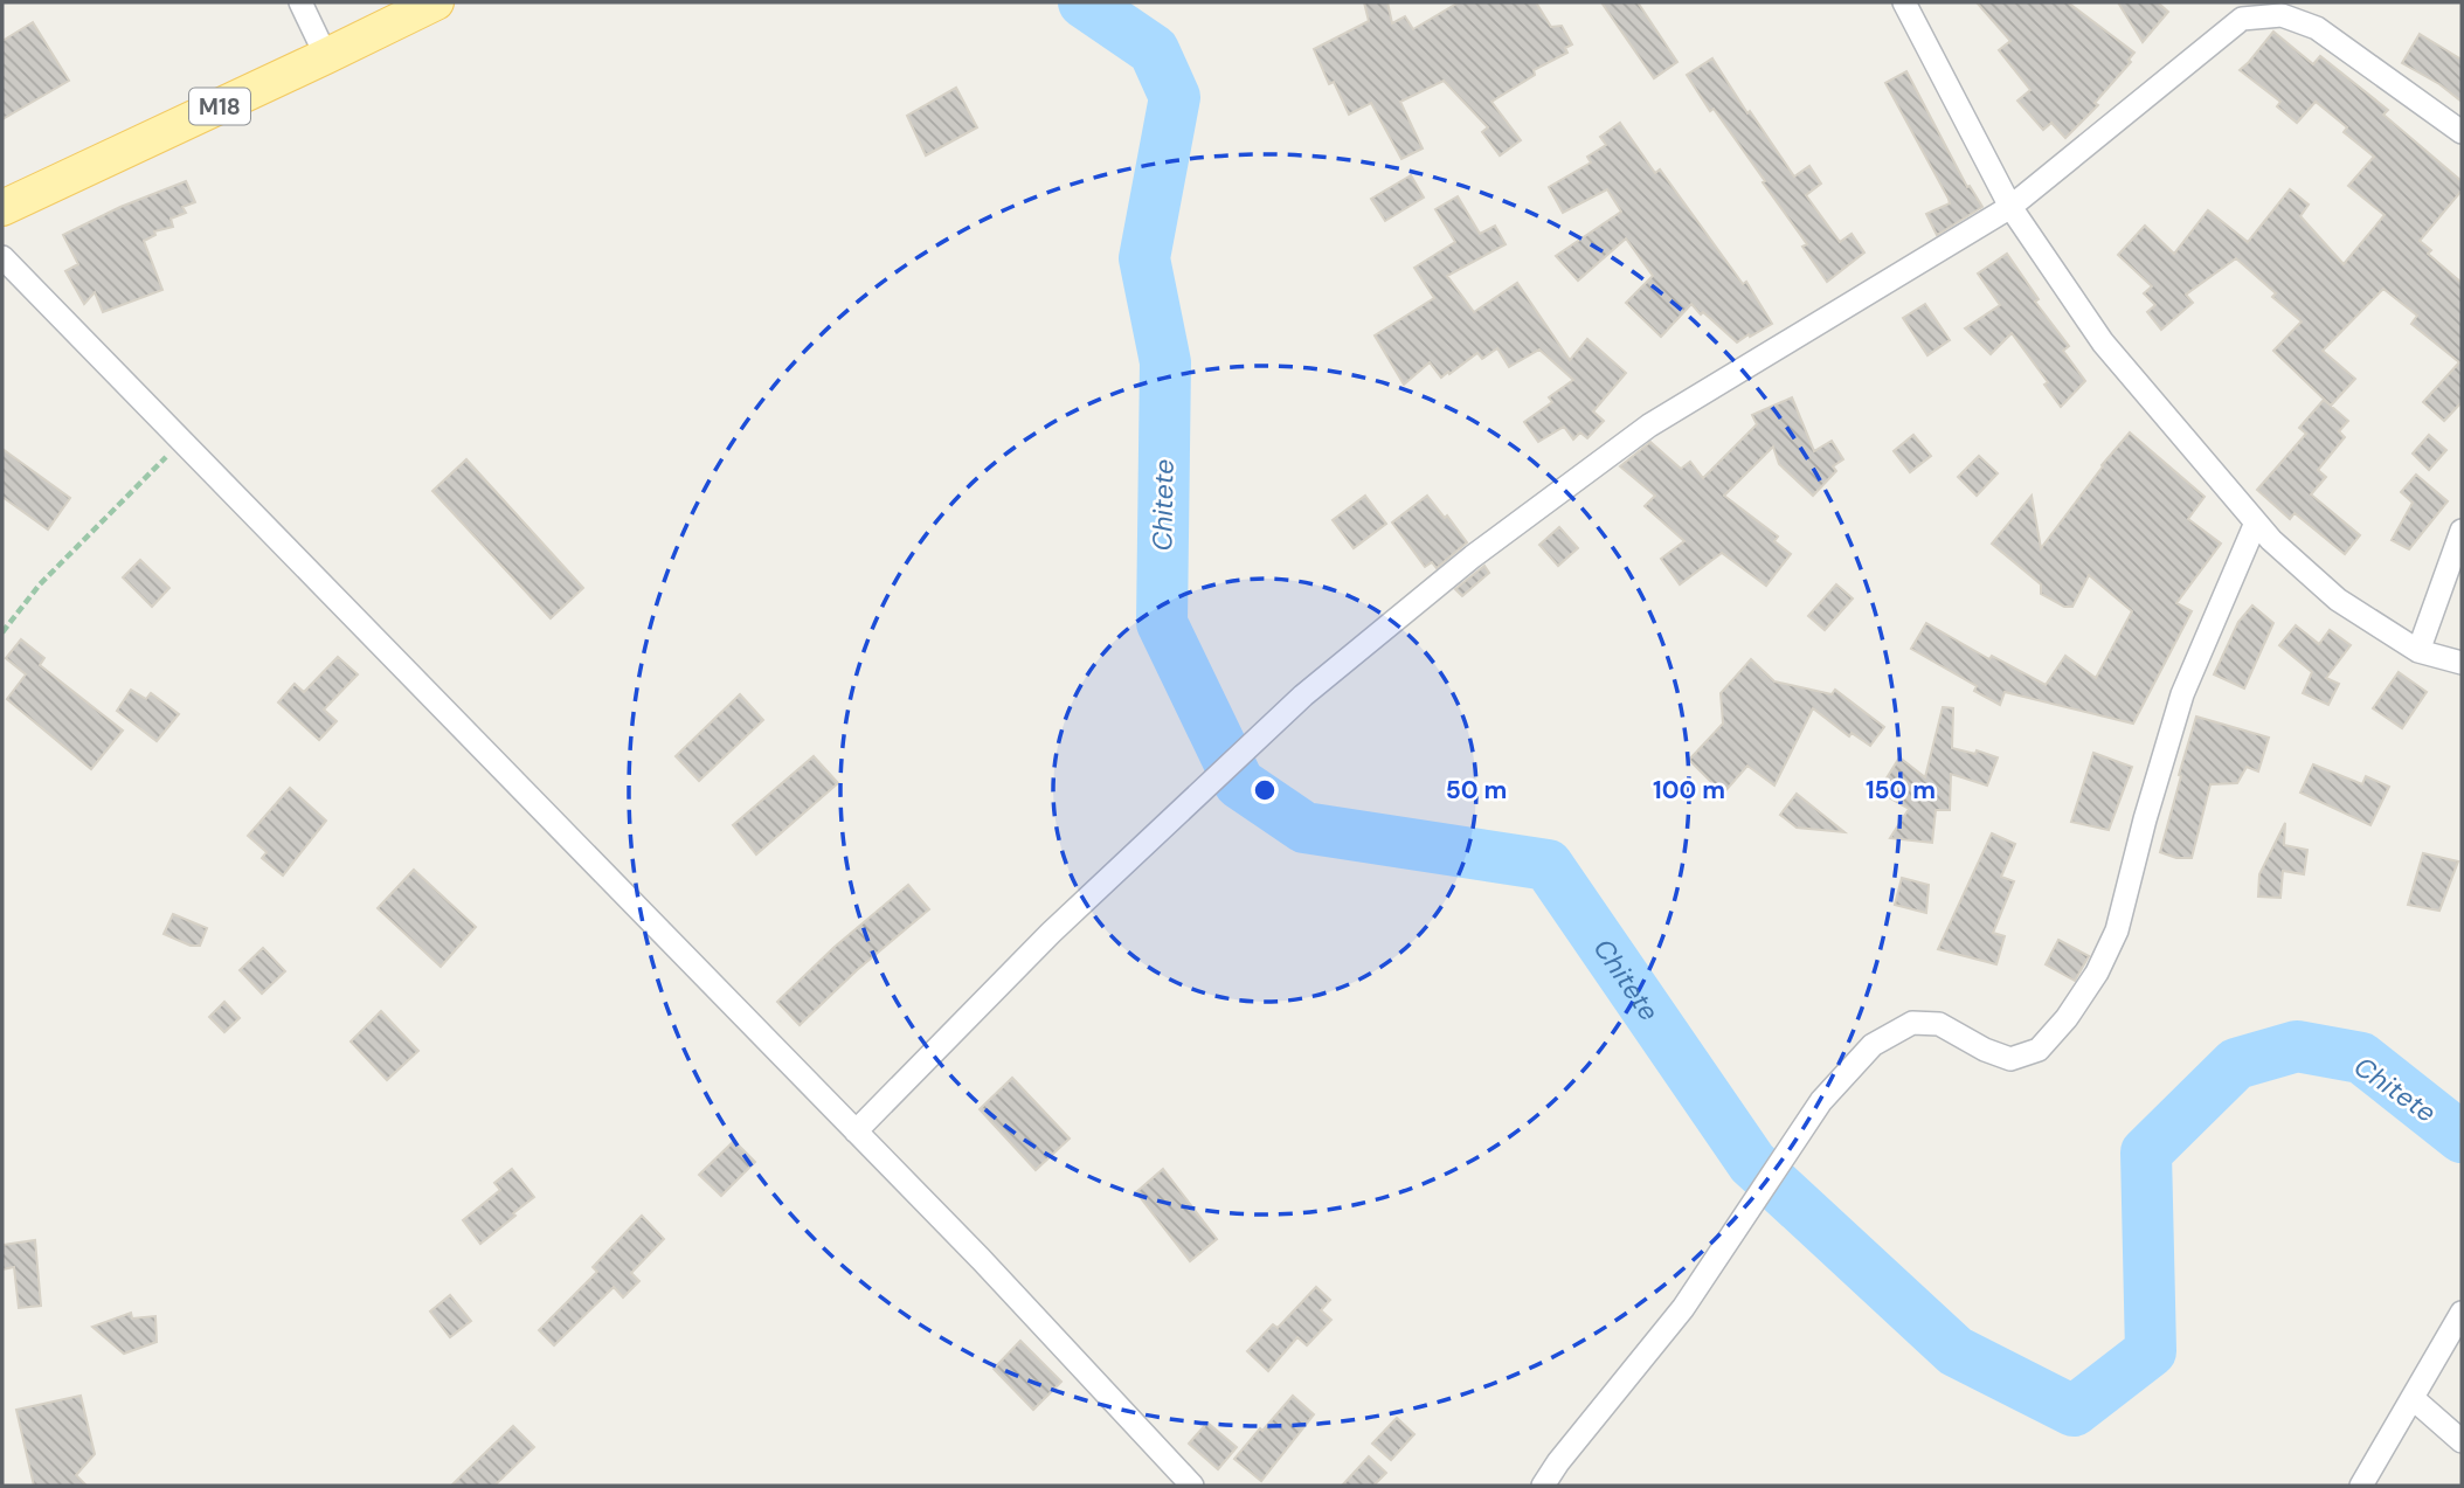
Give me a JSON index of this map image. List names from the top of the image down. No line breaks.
{"streets":{"main road":["M18"]},"water":["Chitete"],"rings":["50 m","100 m","150 m"]}
